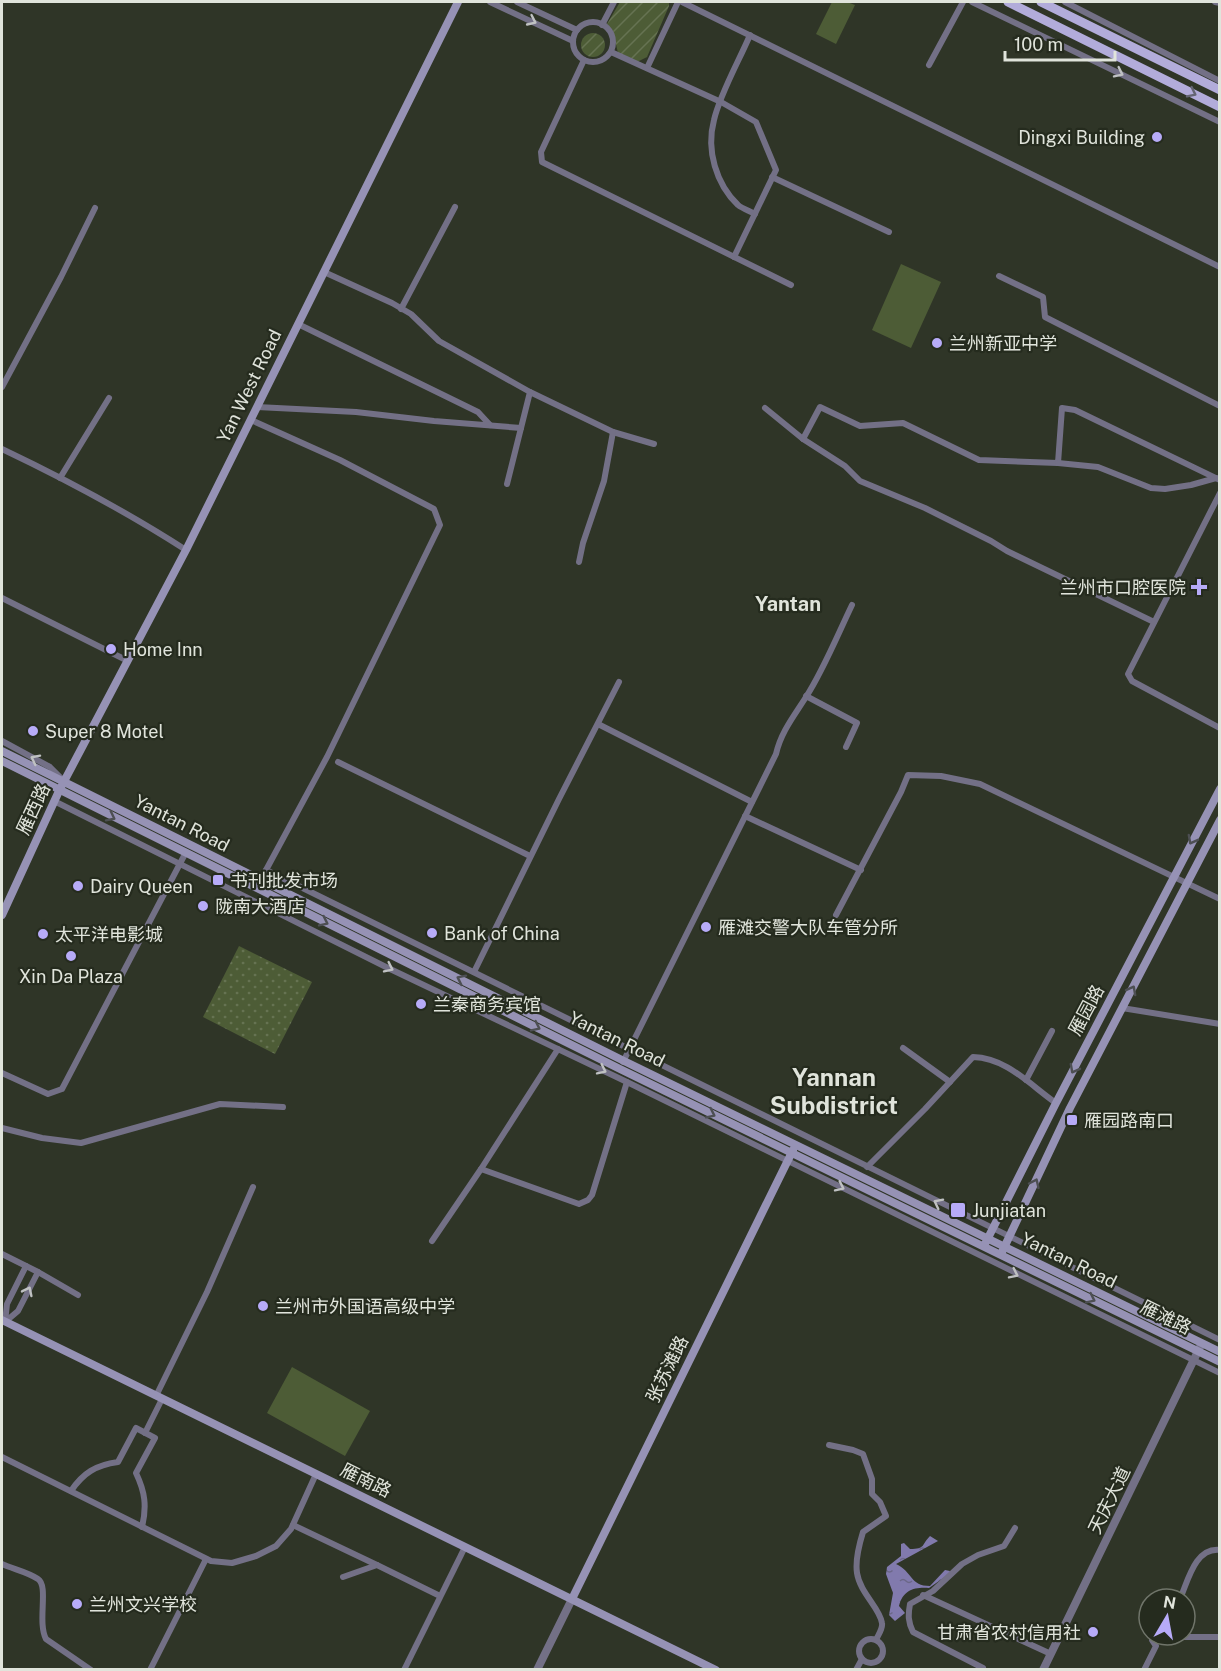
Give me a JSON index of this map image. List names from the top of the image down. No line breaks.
{"streets":{"main road":["Yan West Road","雁西路","Yantan Road","雁园路","雁滩路","张苏滩路","雁南路"],"street":["天庆大道"]},"crossings":[["Yan West Road","雁西路"],["Yan West Road","Yantan Road"],["雁西路","Yantan Road"],["Yantan Road","雁园路"],["Yantan Road","雁滩路"],["Yantan Road","张苏滩路"],["Yantan Road","天庆大道"],["雁园路","雁滩路"],["雁滩路","天庆大道"],["张苏滩路","雁南路"]],"districts":["Yantan","Yannan Subdistrict"],"places":{"other":["Dingxi Building","兰州新亚中学","Home Inn","Super 8 Motel","Dairy Queen","陇南大酒店","雁滩交警大队车管分所","Bank of China","太平洋电影城","Xin Da Plaza","兰秦商务宾馆","兰州市外国语高级中学","兰州文兴学校","甘肃省农村信用社"],"health":["兰州市口腔医院"],"transit":["书刊批发市场","雁园路南口","Junjiatan"]},"scale_bar":"100 m","north":"top"}
